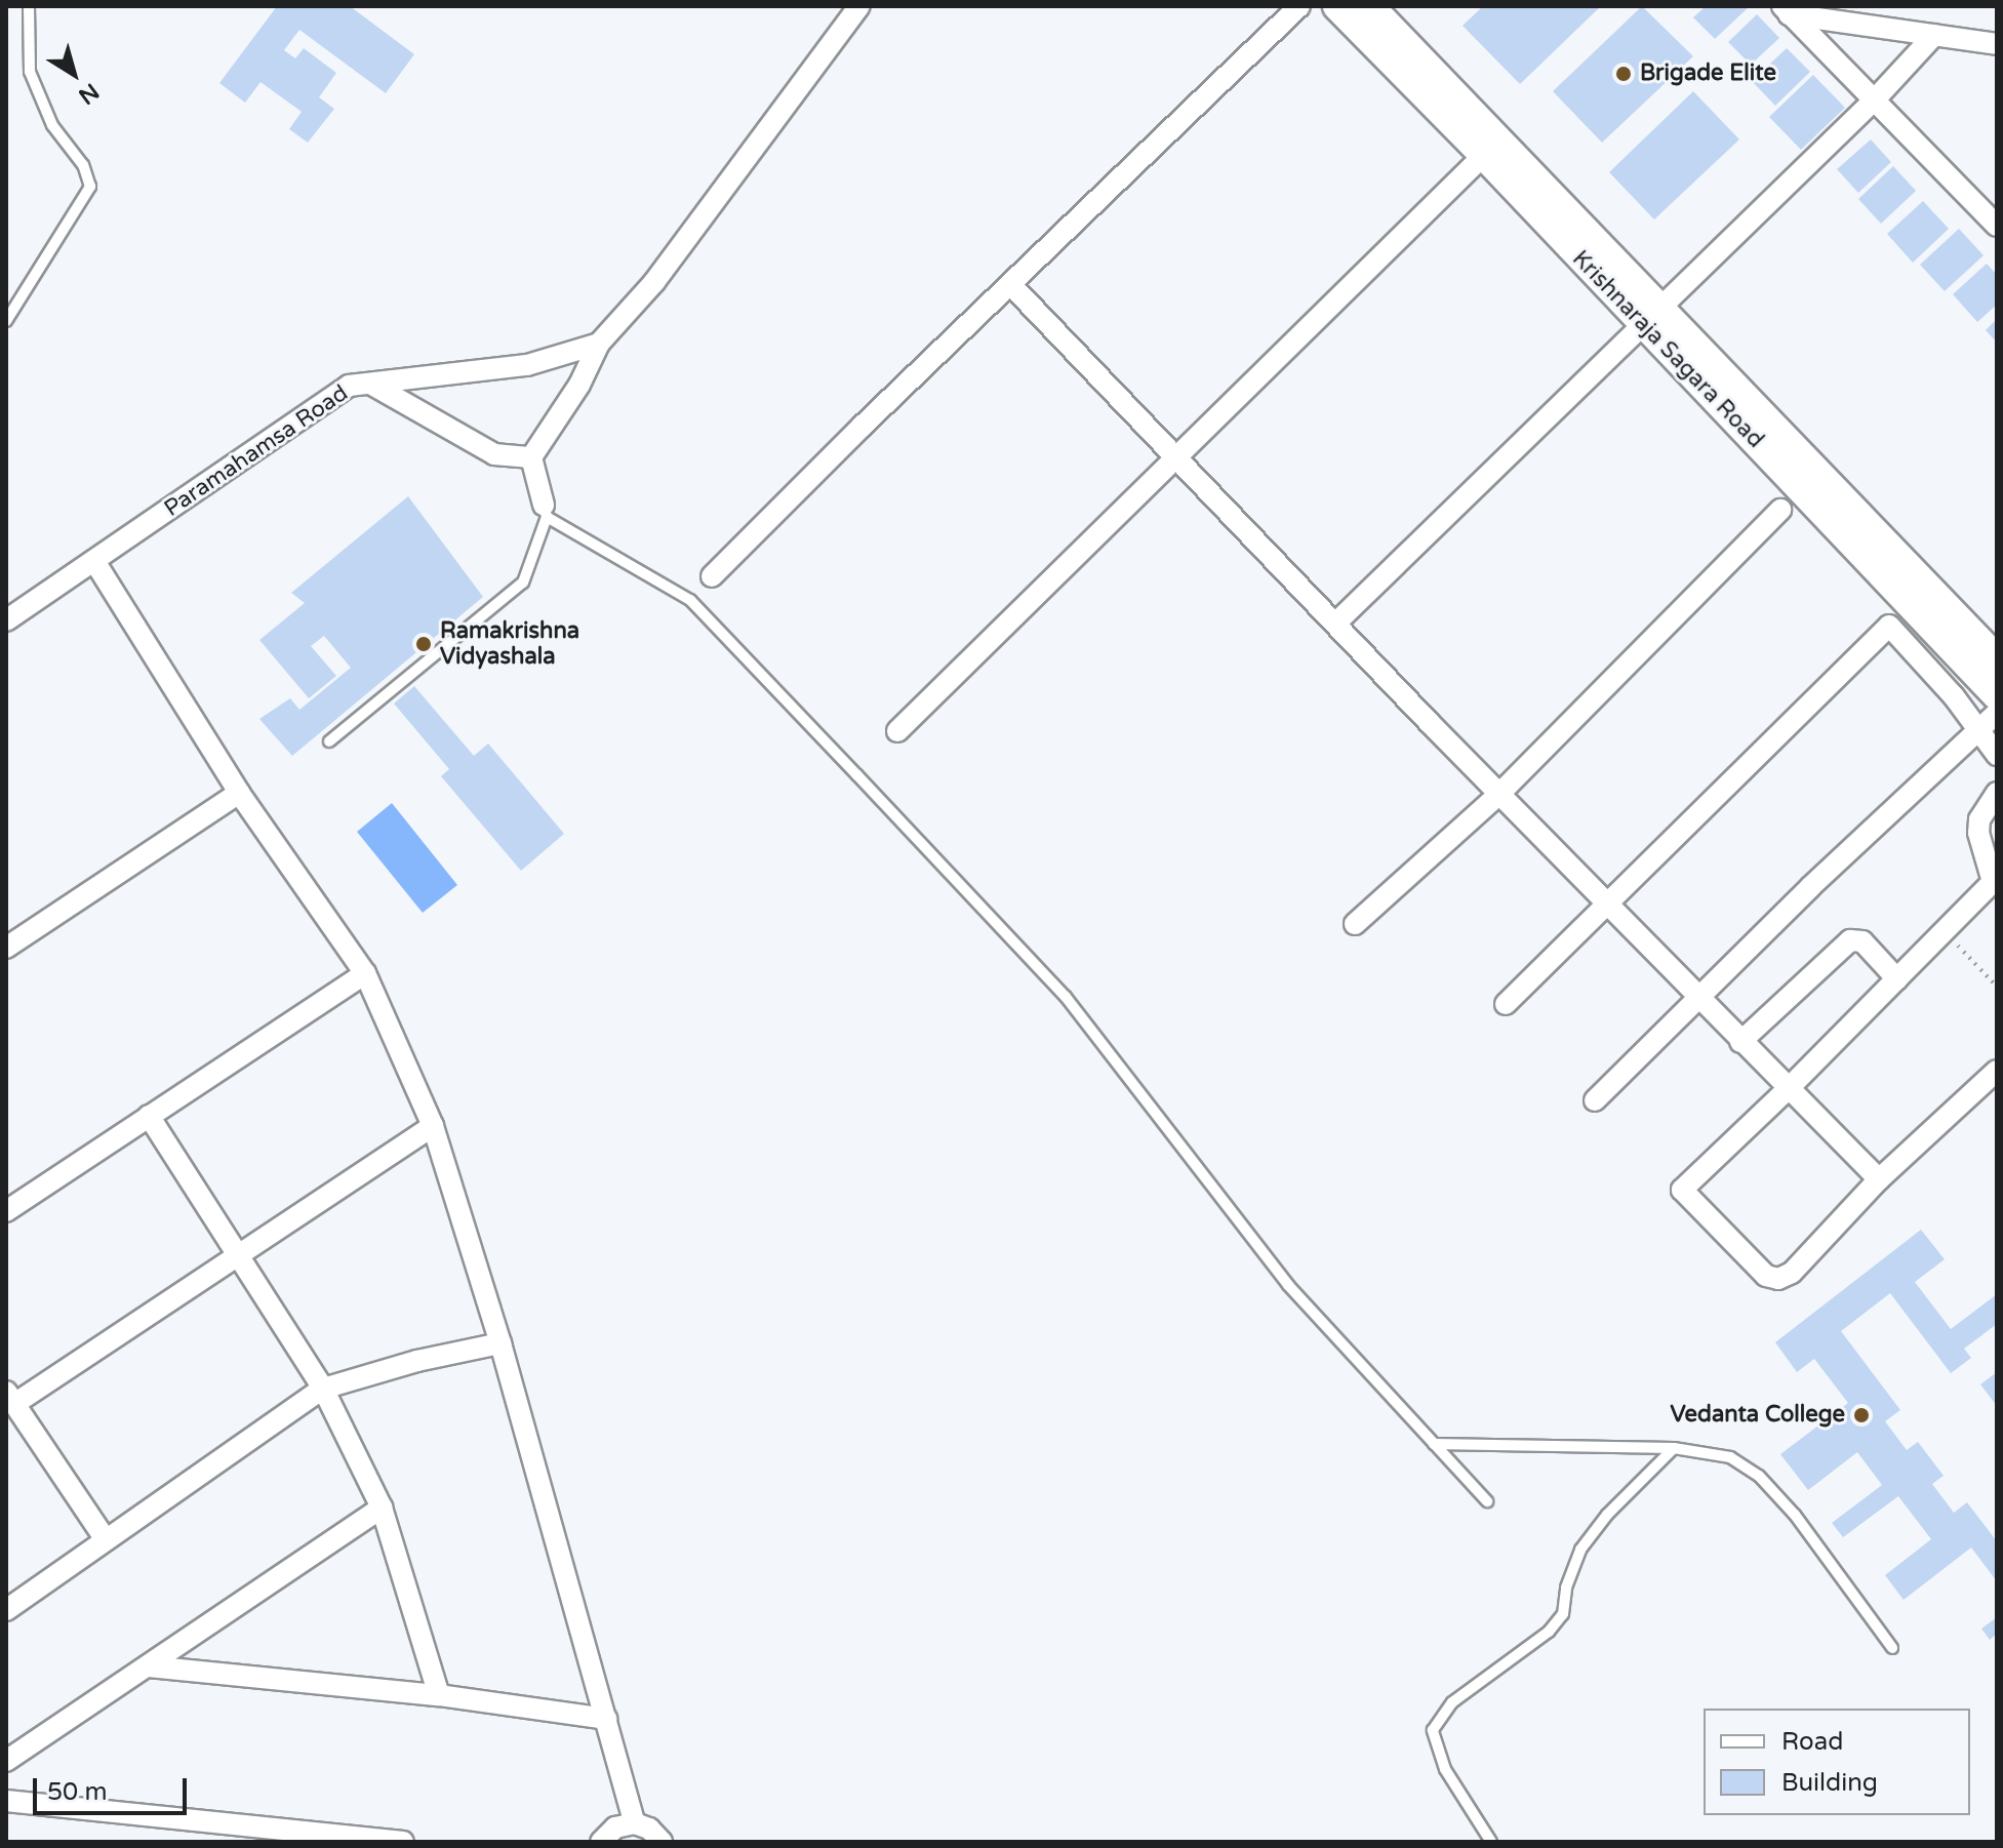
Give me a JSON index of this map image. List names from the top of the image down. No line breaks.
{"streets":{"main road":["Krishnaraja Sagara Road"],"street":["Paramahamsa Road"]},"places":["Brigade Elite","Ramakrishna Vidyashala","Vedanta College"],"legend":["Road","Building"],"scale_bar":"50 m","north":"bottom right"}
